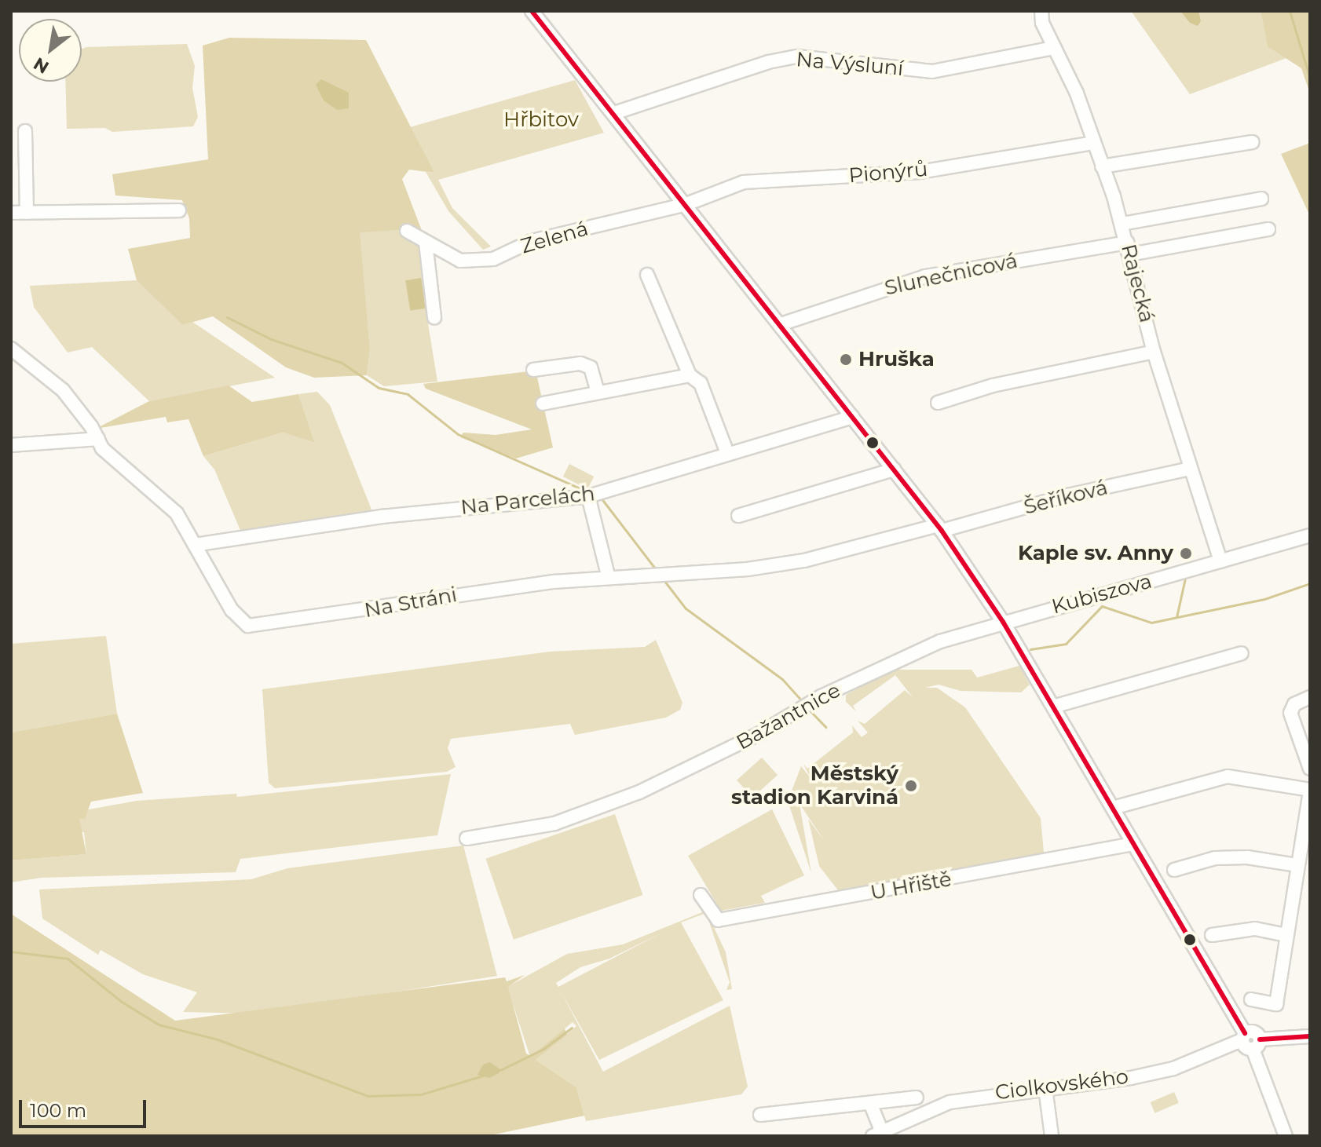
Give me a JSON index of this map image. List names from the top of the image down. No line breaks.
{"streets":{"street":["Na Výsluní","Pionýrů","Zelená","Slunečnicová","Rajecká","Šeříková","Na Parcelách","Kubiszova","Na Stráni","Bažantnice","U Hřiště","Ciolkovského"]},"crossings":[["Na Výsluní","Rajecká"],["Pionýrů","Zelená"],["Pionýrů","Rajecká"],["Slunečnicová","Rajecká"],["Rajecká","Šeříková"],["Rajecká","Kubiszova"],["Šeříková","Na Stráni"],["Na Parcelách","Na Stráni"],["Kubiszova","Bažantnice"]],"parks":["Hřbitov"],"places":["Hruška","Kaple sv. Anny","Městský stadion Karviná"],"scale_bar":"100 m","north":"bottom left"}
